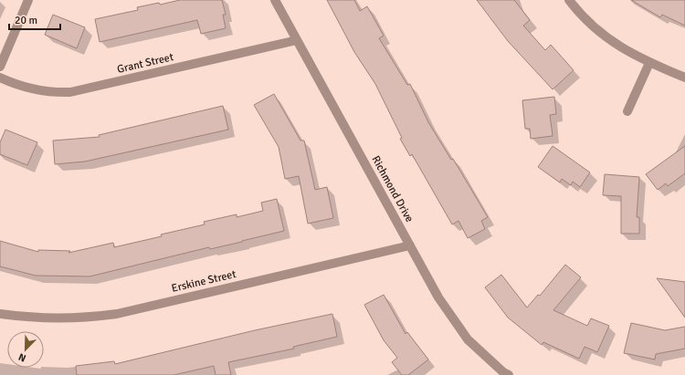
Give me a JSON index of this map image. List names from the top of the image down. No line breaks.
{"streets":{"street":["Grant Street","Richmond Drive","Erskine Street"]},"crossings":[["Grant Street","Richmond Drive"],["Richmond Drive","Erskine Street"]],"scale_bar":"20 m","north":"bottom left"}
